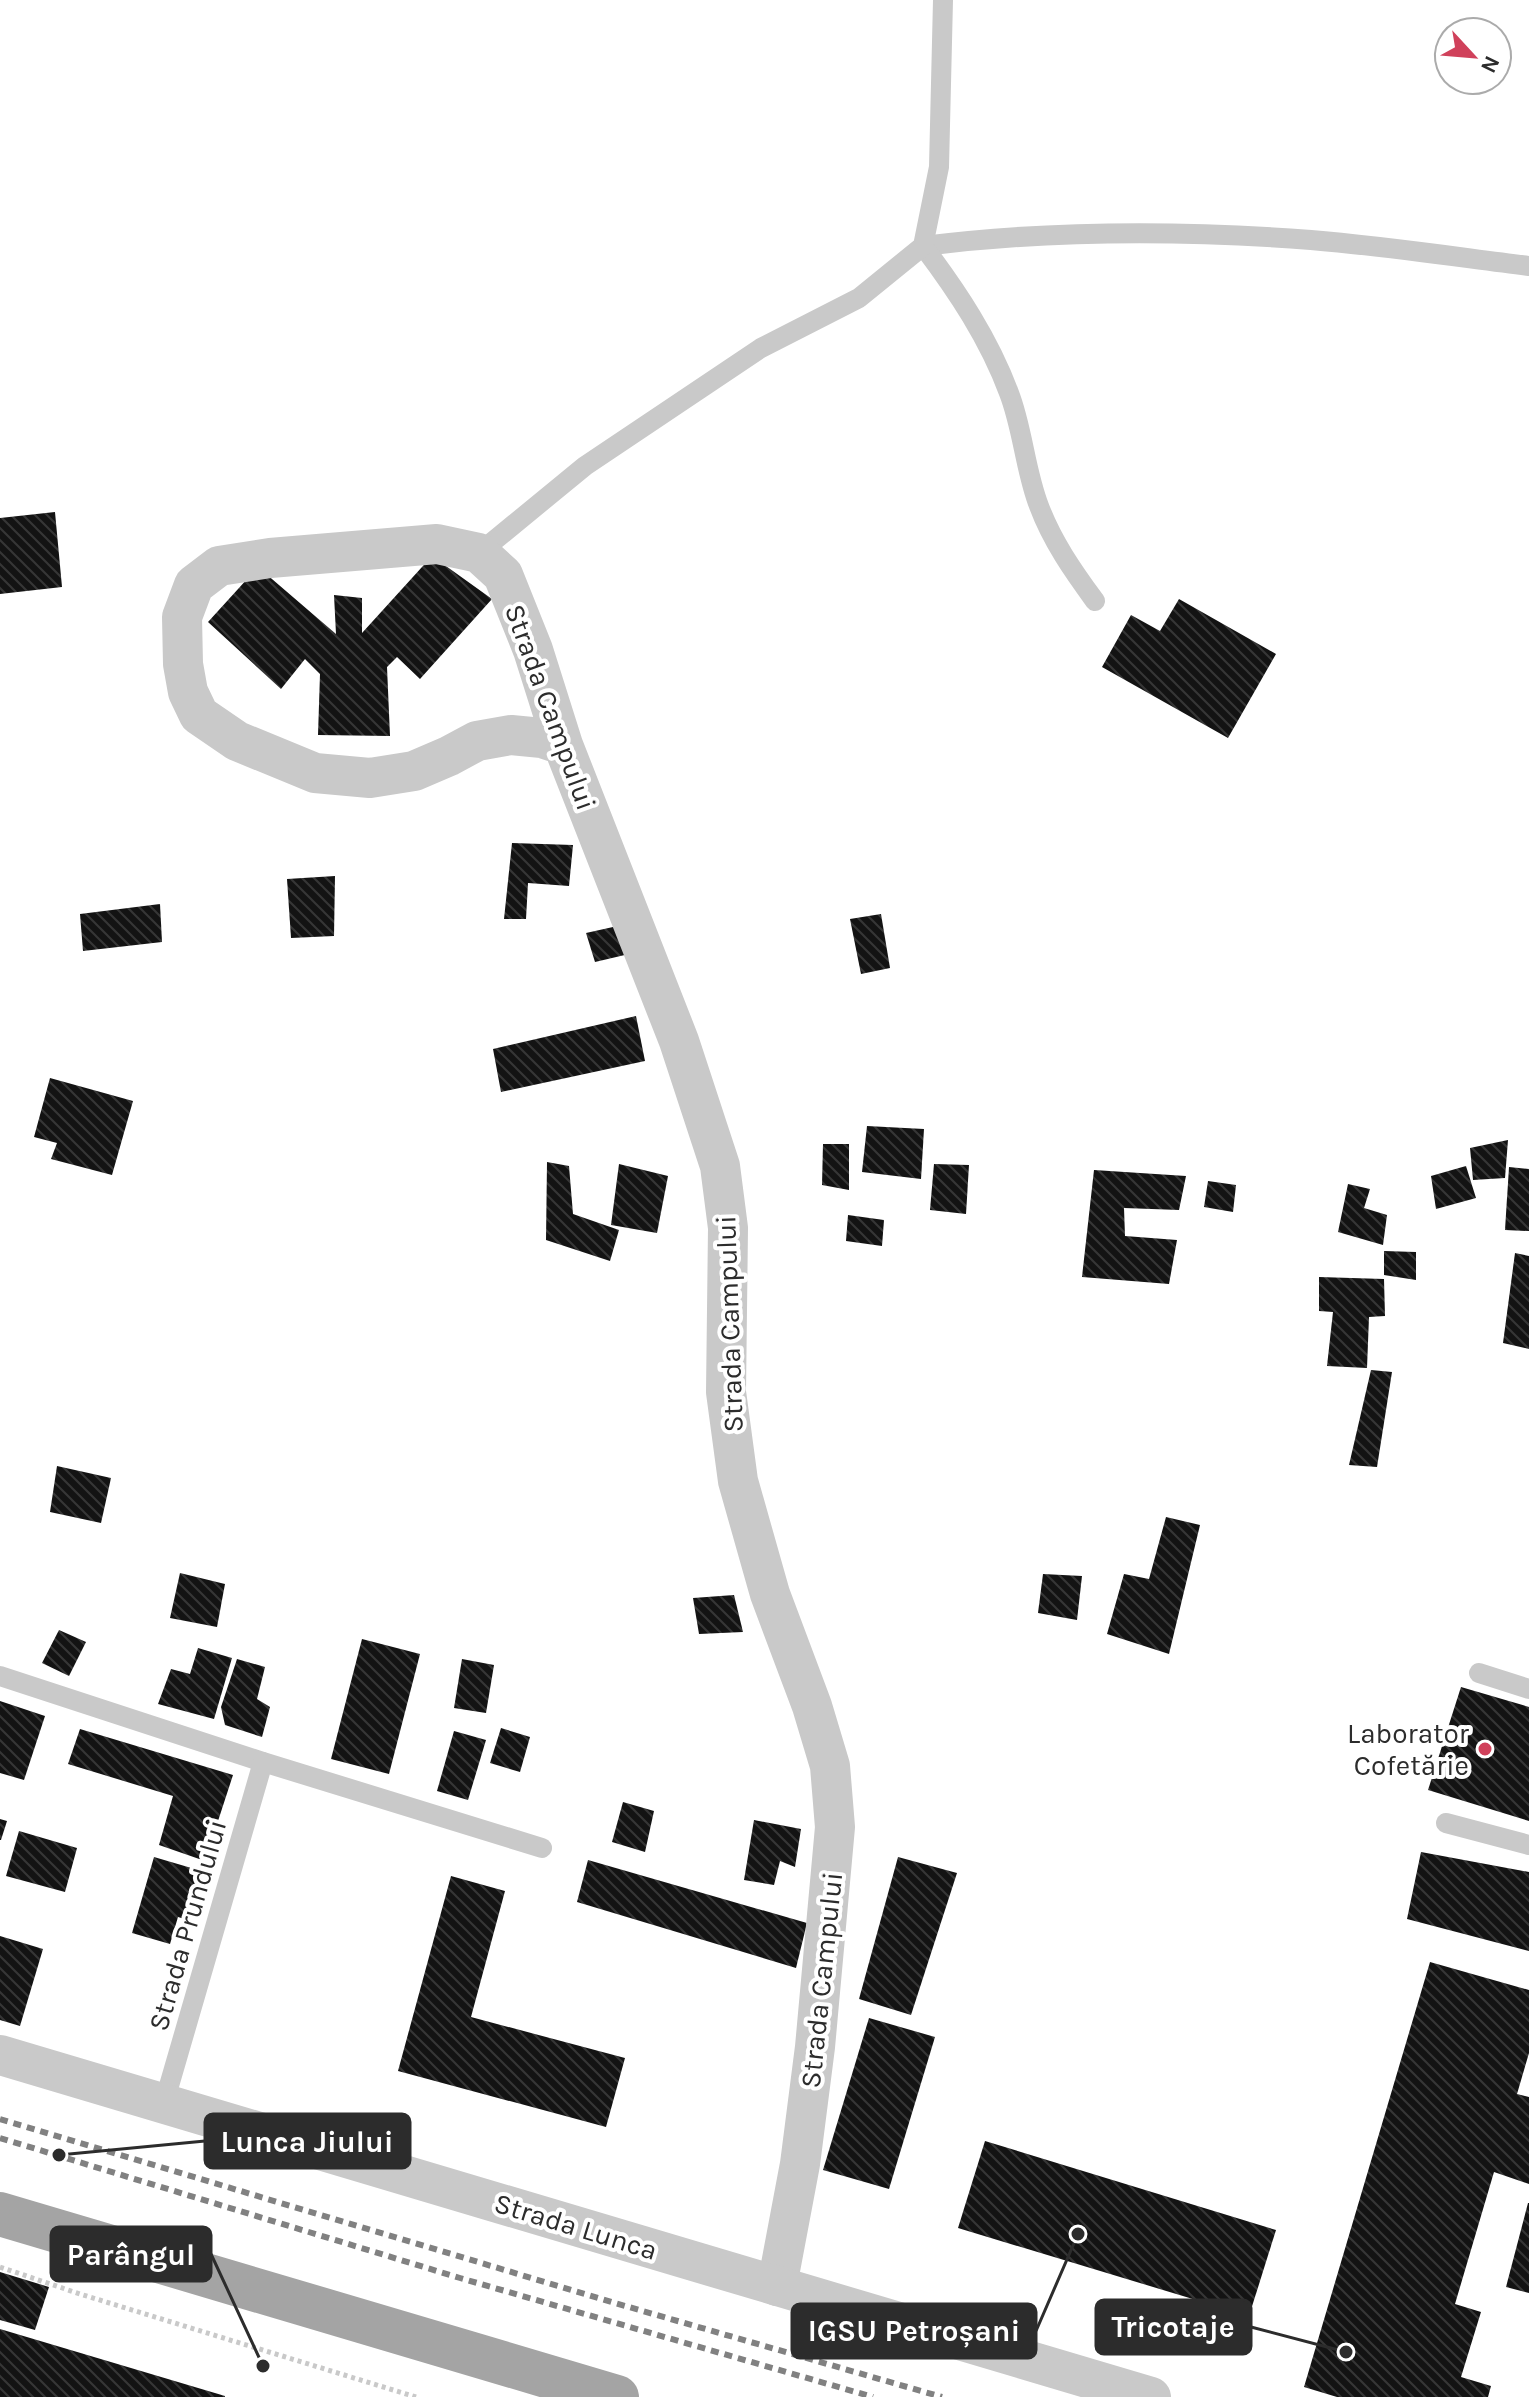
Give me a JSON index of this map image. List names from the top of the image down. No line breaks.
{"streets":{"street":["Strada Campului","Strada Lunca"],"lane":["Strada Prundului"]},"crossings":[["Strada Campului","Strada Lunca"],["Strada Prundului","Strada Lunca"]],"places":["Laborator Cofetărie","Lunca Jiului","IGSU Petroșani","Tricotaje","Parângul"],"north":"bottom right"}
